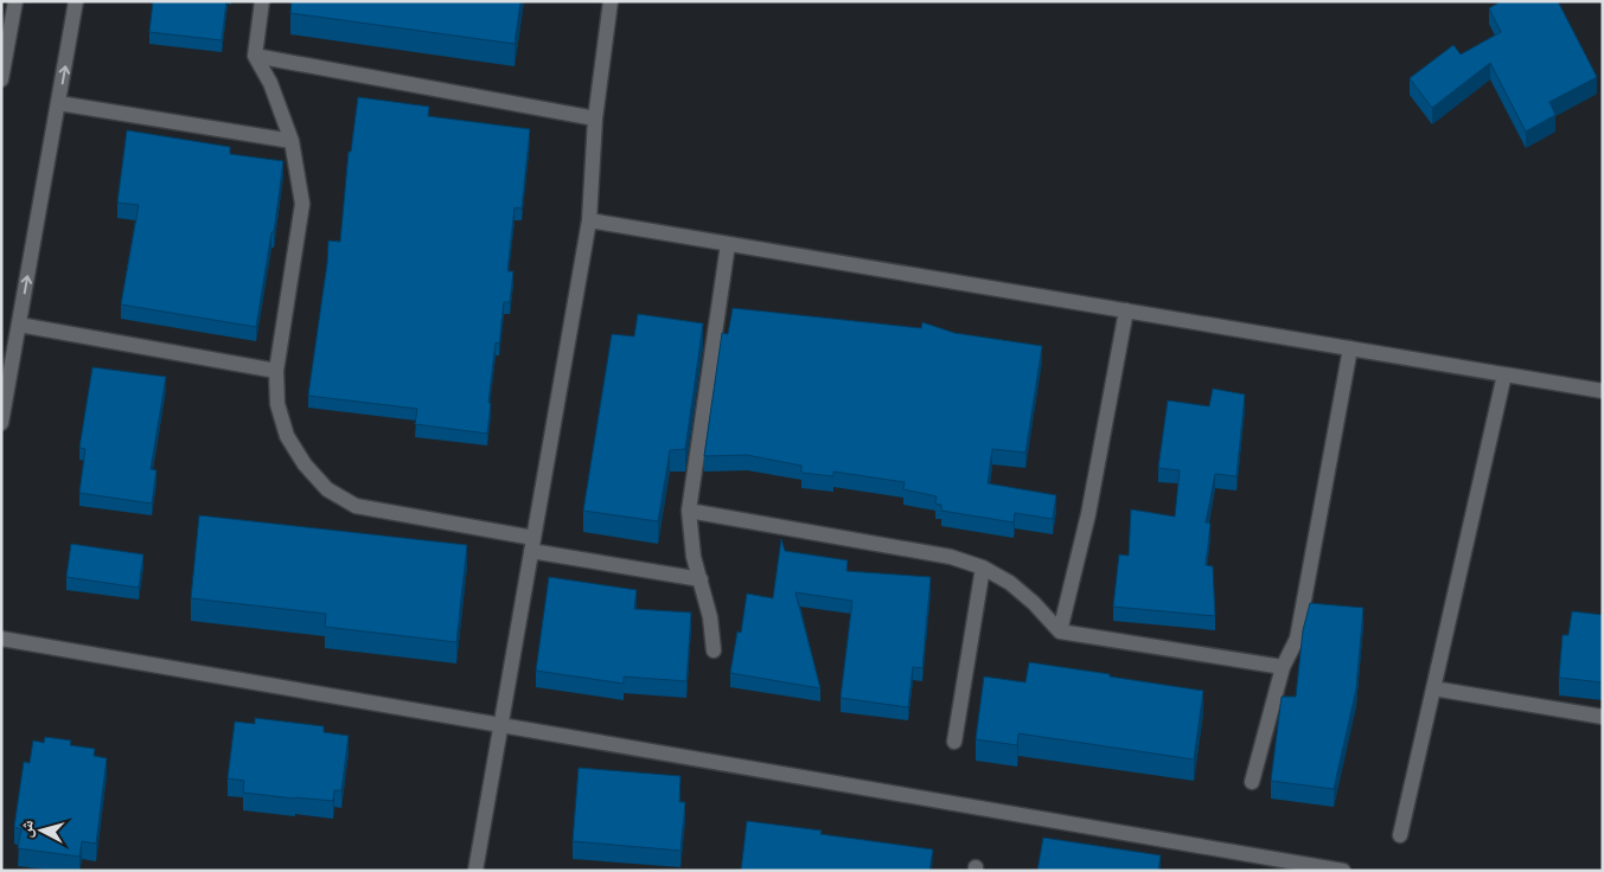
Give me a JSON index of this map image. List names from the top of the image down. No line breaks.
{"north":"left"}
